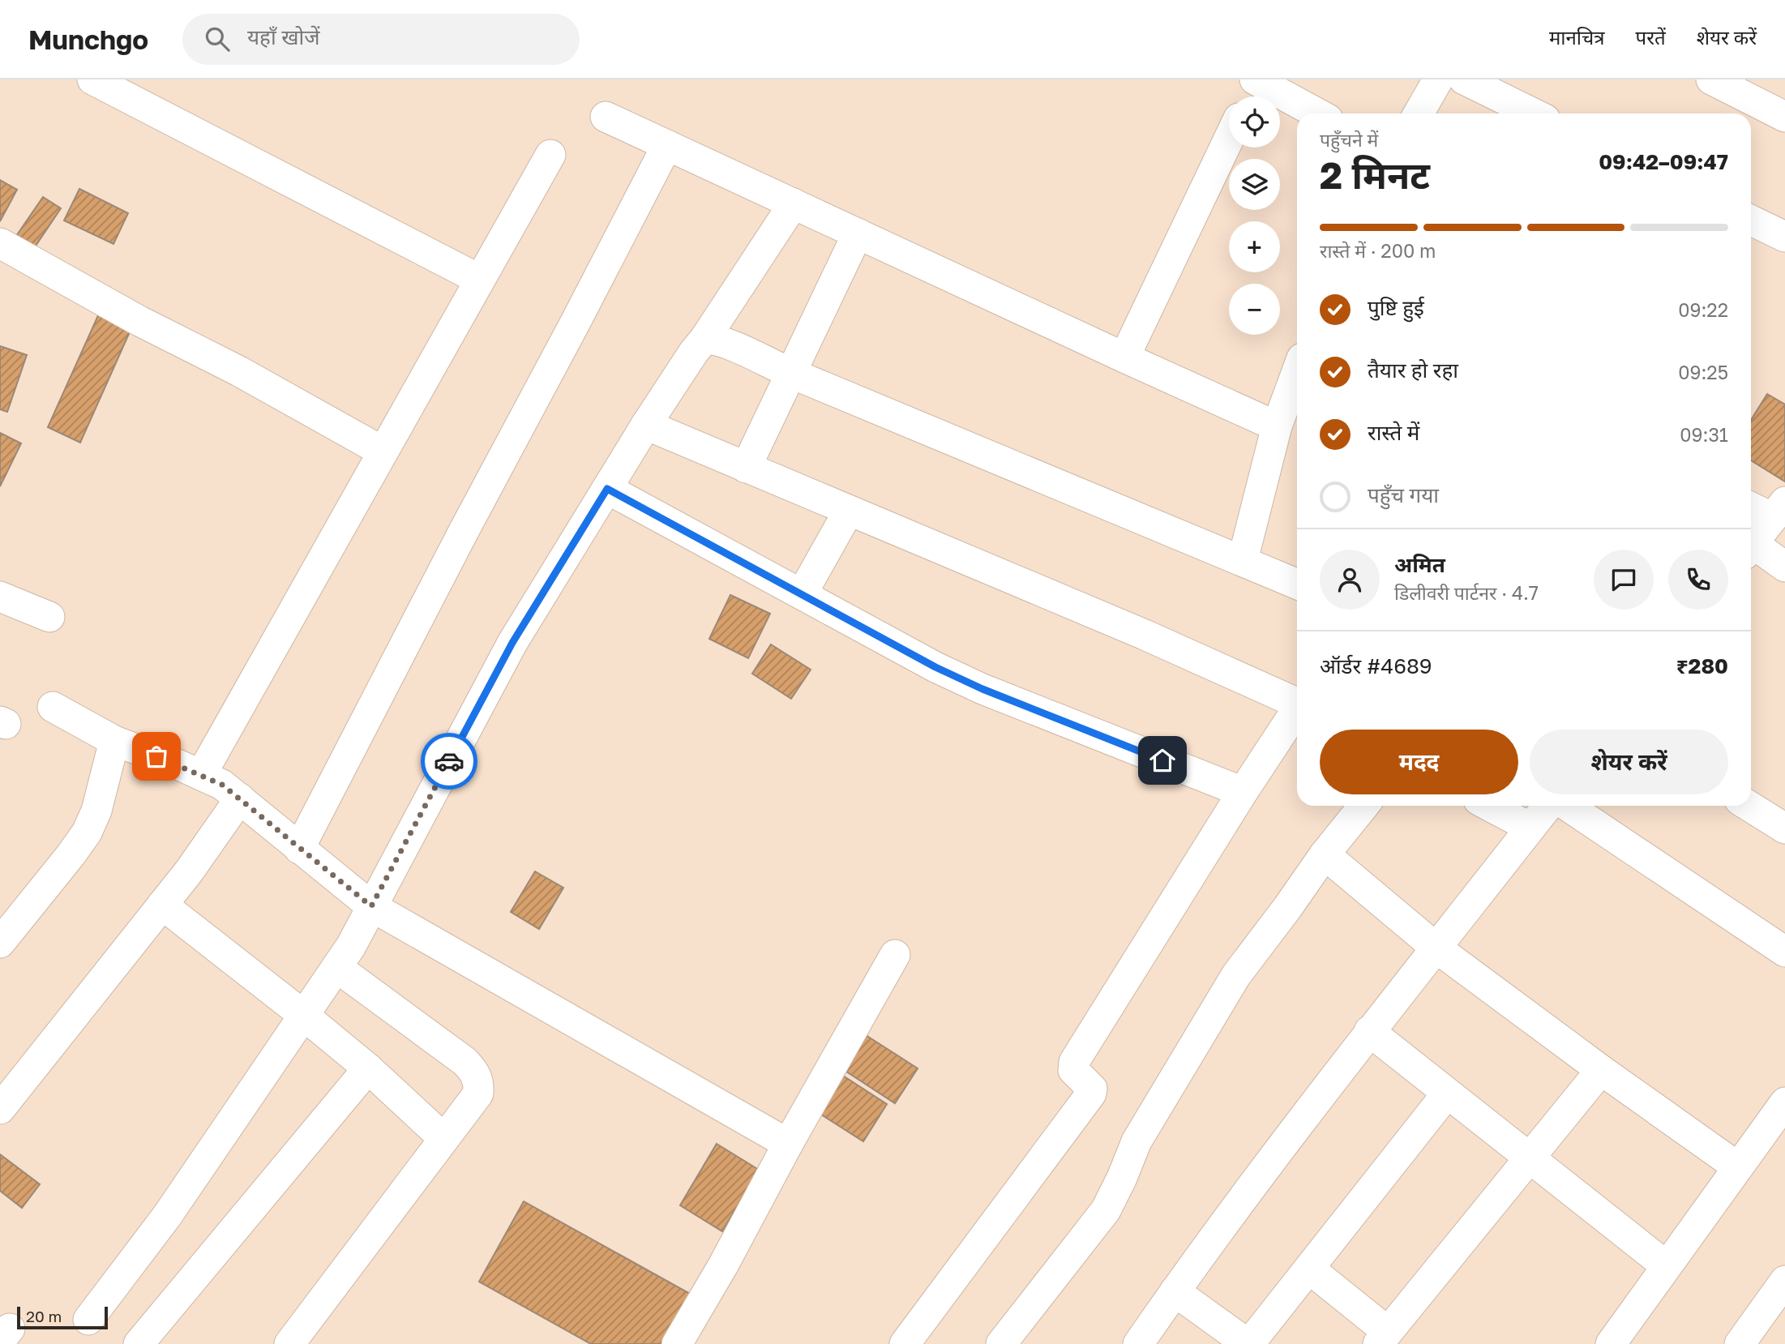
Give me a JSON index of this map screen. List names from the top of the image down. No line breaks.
{"scale_bar":"20 m","page":{"header":"Munchgo","search":"यहाँ खोजें","nav":["मानचित्र","परतें","शेयर करें"],"map_buttons":["+","−"],"heading":["2 मिनट","पहुँचने में","09:42–09:47"],"panel":["अमित","डिलीवरी पार्टनर · 4.7","ऑर्डर #4689","₹280"],"bar":"रास्ते में · 200 m","list":[["पुष्टि हुई","09:22"],["तैयार हो रहा","09:25"],["रास्ते में","09:31"],"पहुँच गया"],"buttons":["मदद","शेयर करें"],"scale":"20 m"}}
